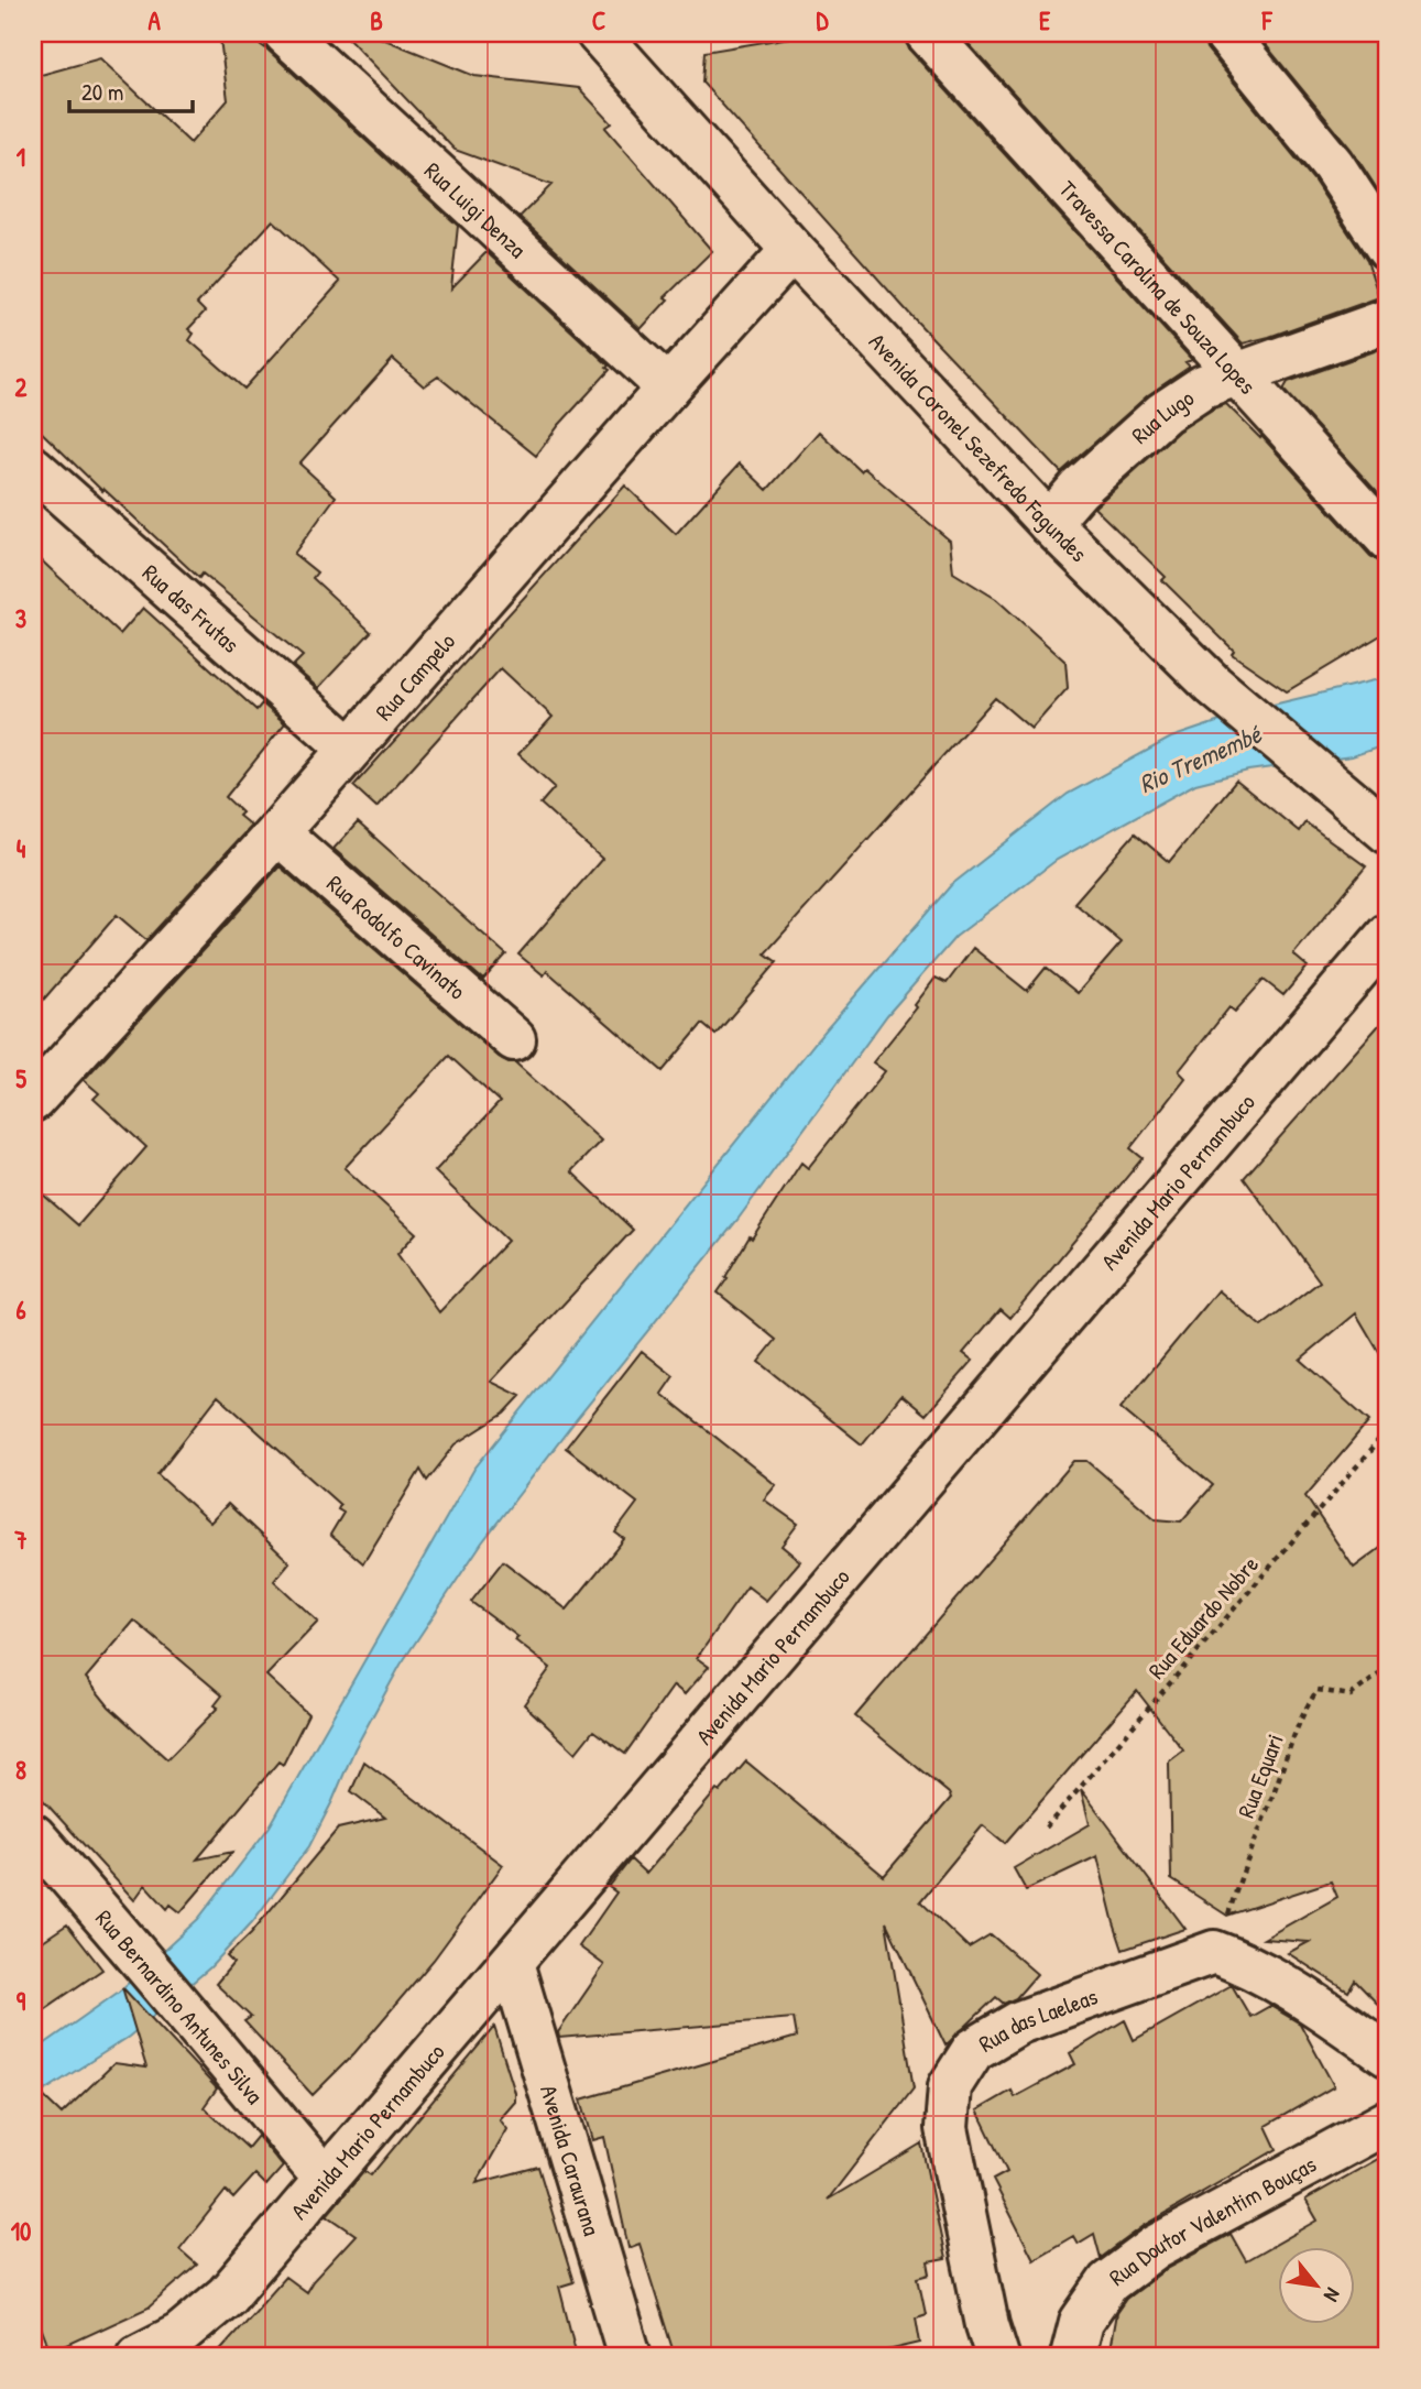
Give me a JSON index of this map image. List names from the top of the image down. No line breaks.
{"streets":{"street":["Rua Luigi Denza","Travessa Carolina de Souza Lopes","Rua Lugo","Avenida Coronel Sezefredo Fagundes","Rua das Frutas","Rua Campelo","Rua Rodolfo Cavinato","Avenida Mario Pernambuco","Rua Bernardino Antunes Silva","Rua das Laeleas","Avenida Caraurana","Rua Doutor Valentim Bouças"],"path":["Rua Eduardo Nobre","Rua Equari"]},"crossings":[["Rua Luigi Denza","Rua Campelo"],["Travessa Carolina de Souza Lopes","Rua Lugo"],["Rua Lugo","Avenida Coronel Sezefredo Fagundes"],["Avenida Coronel Sezefredo Fagundes","Rua Campelo"],["Rua das Frutas","Rua Campelo"],["Rua Campelo","Rua Rodolfo Cavinato"],["Avenida Mario Pernambuco","Rua Bernardino Antunes Silva"],["Avenida Mario Pernambuco","Avenida Caraurana"],["Rua Equari","Rua das Laeleas"]],"water":["Rio Tremembé"],"scale_bar":"20 m","north":"bottom right","grid":{"columns":["A","B","C","D","E","F"],"rows":["1","2","3","4","5","6","7","8","9","10"]}}
